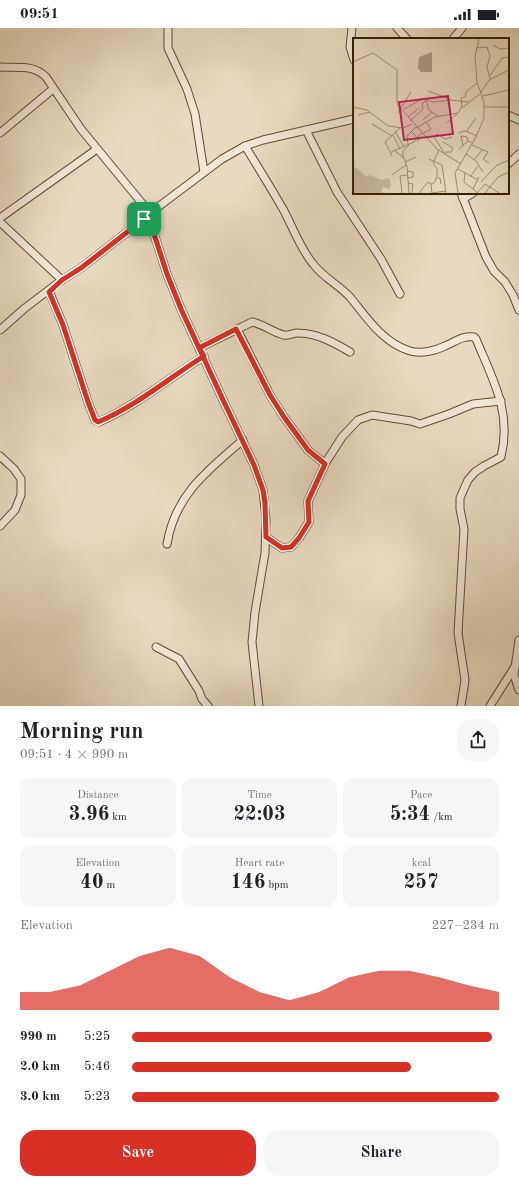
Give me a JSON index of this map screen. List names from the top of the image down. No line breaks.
{"page":{"status":"09:51","heading":["Morning run","09:51 · 4 × 990 m"],"stats":[["Distance","3.96 km"],["Time","22:03"],["Pace","5:34 /km"],["Elevation","40 m"],["Heart rate","146 bpm"],["kcal","257"]],"chart":["Elevation","227–234 m"],"list":[{"name":"990 m","note":"5:25"},{"name":"2.0 km","note":"5:46"},{"name":"3.0 km","note":"5:23"}],"buttons":["Save","Share"]}}
